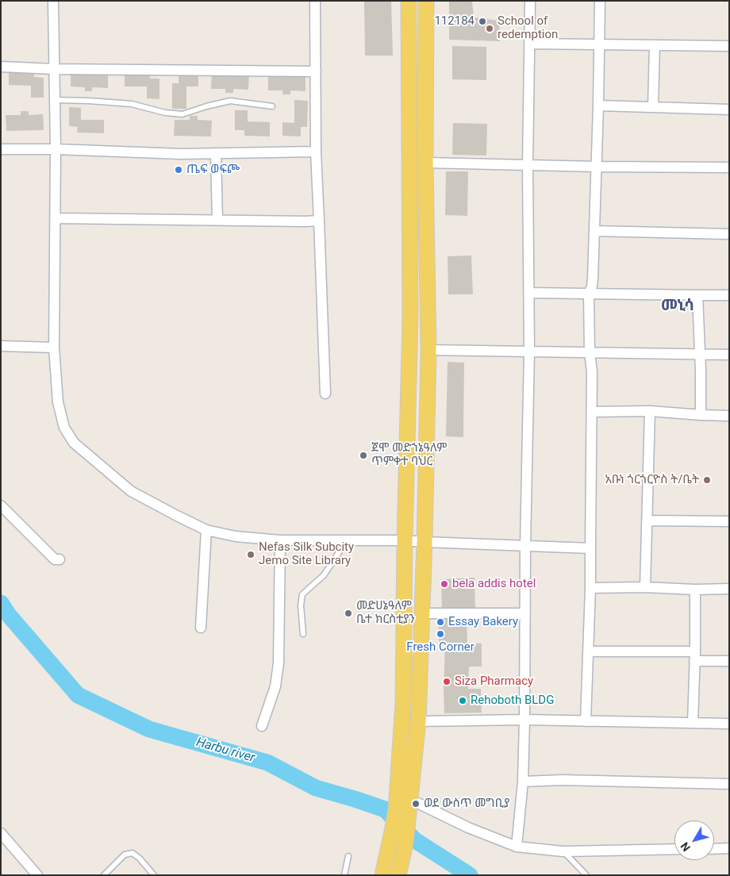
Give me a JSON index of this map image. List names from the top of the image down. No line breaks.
{"districts":["መኒሳ"],"water":["Harbu river"],"places":["112184","School of redemption","ጤፍ ወፍጮ","ጀሞ መድኀኔዓለም ጥምቀተ ባህር","አቡነ ጎርጎርዮስ ት/ቤት","Nefas Silk Subcity Jemo Site Library","bela addis hotel","መድሀኔዓለም ቤተ ክርስቲያን","Essay Bakery","Fresh Corner","Siza Pharmacy","Rehoboth BLDG","ወደ ውስጥ መግቢያ"],"north":"bottom left"}
